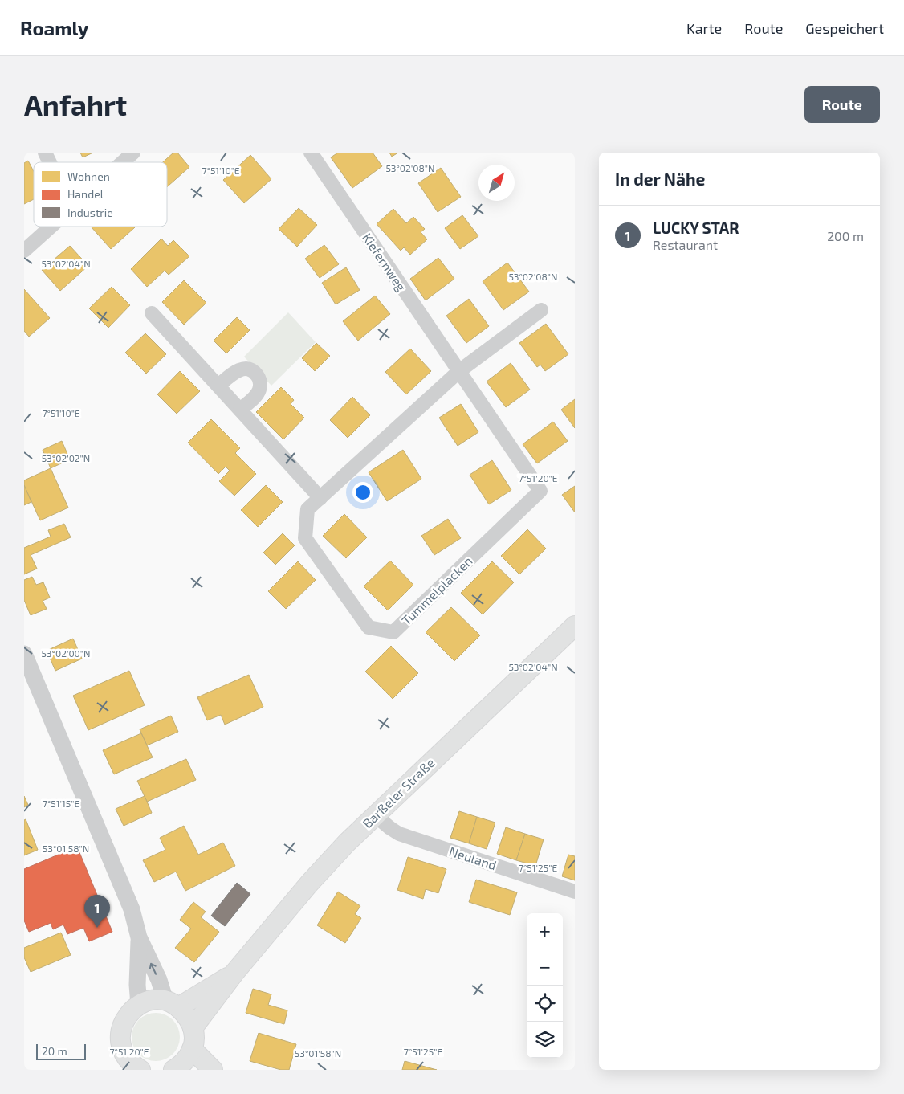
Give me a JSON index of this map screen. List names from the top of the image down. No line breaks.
{"streets":{"main road":["Barßeler Straße"],"street":["Kiefernweg","Tummelplacken","Neuland"]},"crossings":[["Kiefernweg","Tummelplacken"],["Barßeler Straße","Neuland"]],"legend":["Wohnen","Handel","Industrie"],"scale_bar":"20 m","north":"top right","page":{"header":"Roamly","nav":["Karte","Route","Gespeichert"],"buttons":"Route","title":"Anfahrt","heading":"In der Nähe","list":[{"mark":"1","name":"LUCKY STAR","note":"Restaurant","value":"200 m"}],"pins":"1","map_buttons":["+","−"],"scale":"20 m"},"coordinates":["53°02'08\"N","7°51'10\"E","53°02'04\"N","53°02'02\"N","7°51'20\"E","53°02'00\"N","7°51'15\"E","53°01'58\"N","7°51'25\"E"]}
